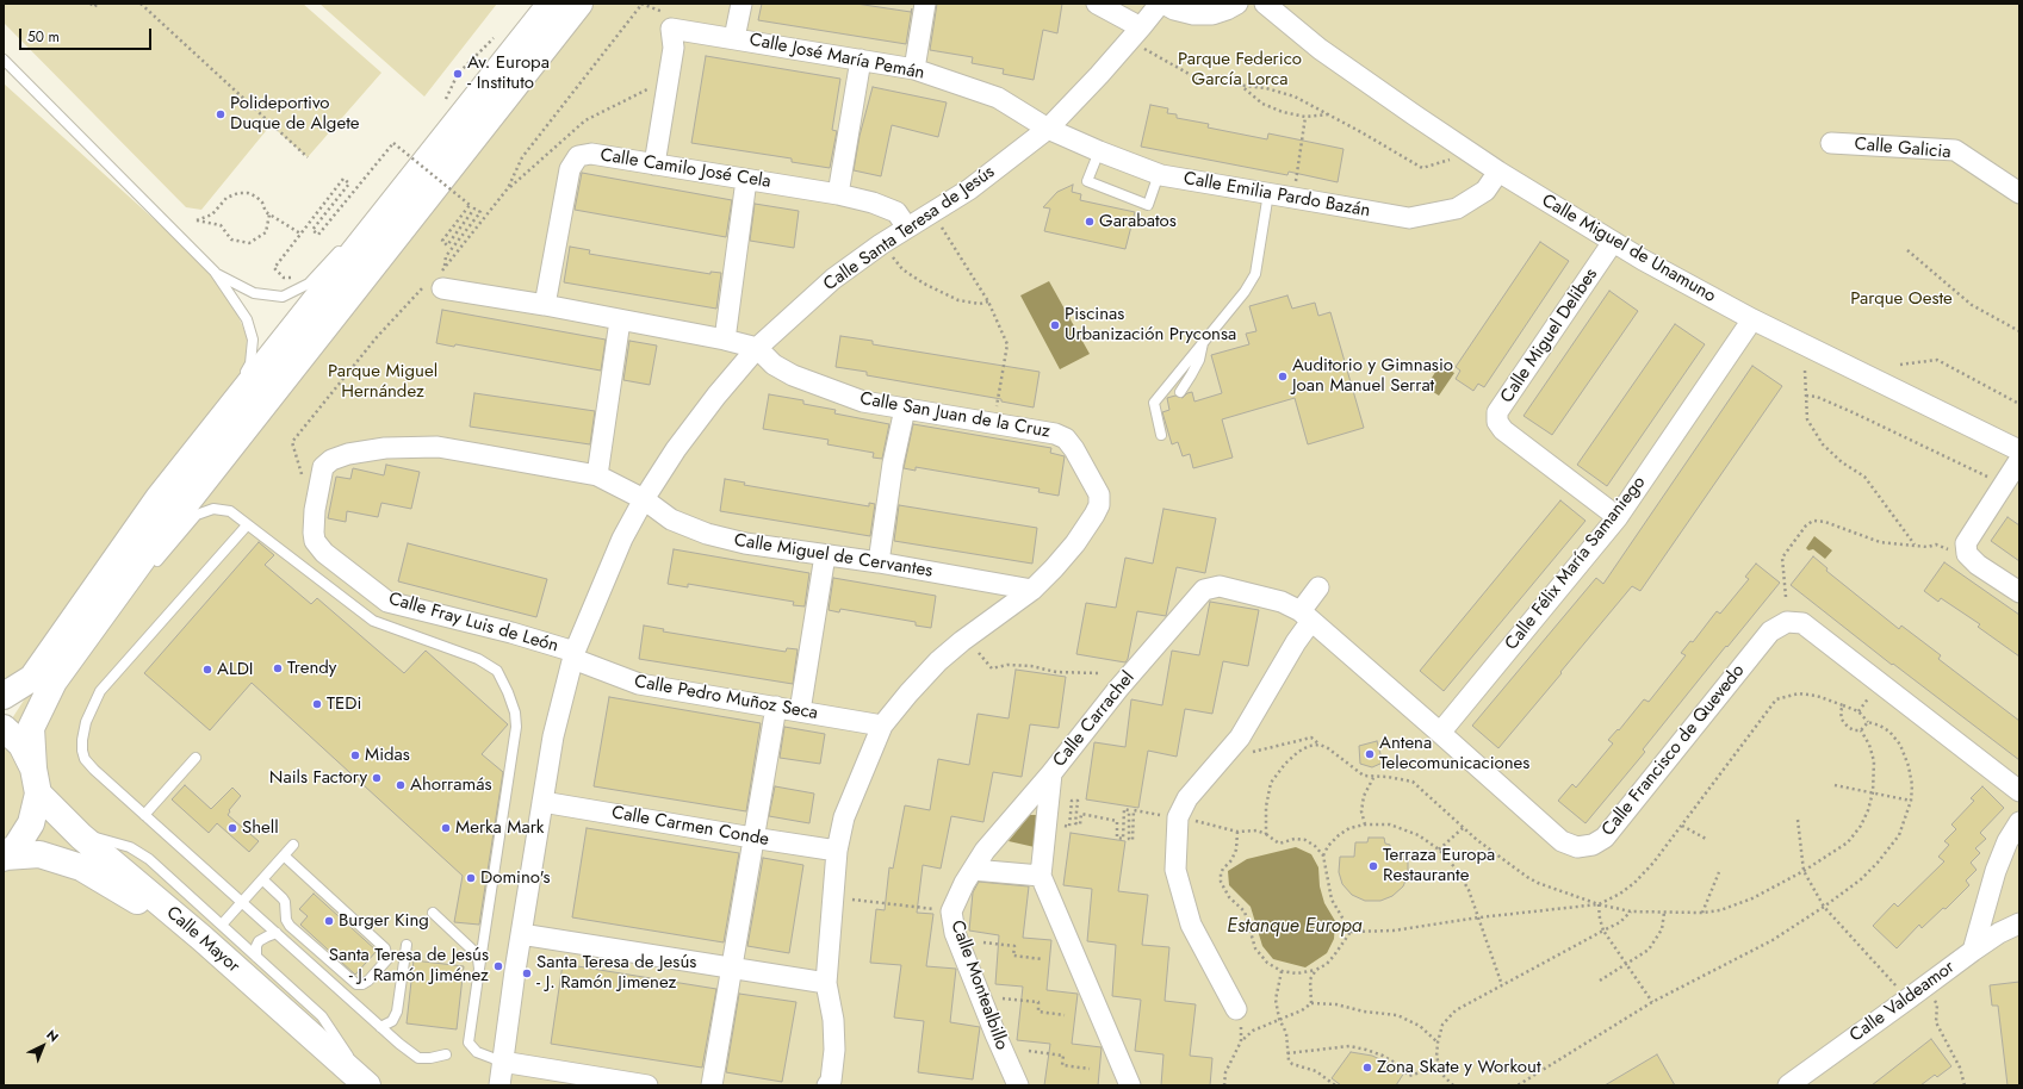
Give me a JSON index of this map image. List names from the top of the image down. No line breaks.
{"streets":{"main road":["Calle Mayor"],"street":["Calle José María Pemán","Calle Galicia","Calle Camilo José Cela","Calle Emilia Pardo Bazán","Calle Santa Teresa de Jesús","Calle Miguel de Unamuno","Calle Miguel Delibes","Calle San Juan de la Cruz","Calle Miguel de Cervantes","Calle Félix María Samaniego","Calle Fray Luis de León","Calle Pedro Muñoz Seca","Calle Carrachel","Calle Francisco de Quevedo","Calle Carmen Conde","Calle Montealbillo","Calle Valdeamor"]},"crossings":[["Calle José María Pemán","Calle Emilia Pardo Bazán"],["Calle José María Pemán","Calle Santa Teresa de Jesús"],["Calle Camilo José Cela","Calle Santa Teresa de Jesús"],["Calle Emilia Pardo Bazán","Calle Santa Teresa de Jesús"],["Calle Emilia Pardo Bazán","Calle Miguel de Unamuno"],["Calle Santa Teresa de Jesús","Calle San Juan de la Cruz"],["Calle Santa Teresa de Jesús","Calle Miguel de Cervantes"],["Calle Santa Teresa de Jesús","Calle Fray Luis de León"],["Calle Santa Teresa de Jesús","Calle Pedro Muñoz Seca"],["Calle Santa Teresa de Jesús","Calle Carmen Conde"],["Calle Miguel de Unamuno","Calle Miguel Delibes"],["Calle Miguel de Unamuno","Calle Félix María Samaniego"],["Calle Miguel Delibes","Calle Félix María Samaniego"],["Calle San Juan de la Cruz","Calle Miguel de Cervantes"],["Calle San Juan de la Cruz","Calle Pedro Muñoz Seca"],["Calle San Juan de la Cruz","Calle Carmen Conde"],["Calle Miguel de Cervantes","Calle Fray Luis de León"],["Calle Félix María Samaniego","Calle Francisco de Quevedo"],["Calle Fray Luis de León","Calle Pedro Muñoz Seca"],["Calle Carrachel","Calle Francisco de Quevedo"],["Calle Carrachel","Calle Montealbillo"]],"water":["Estanque Europa"],"parks":["Parque Federico García Lorca","Parque Oeste","Parque Miguel Hernández"],"places":["Av. Europa - Instituto","Polideportivo Duque de Algete","Garabatos","Piscinas Urbanización Pryconsa","Auditorio y Gimnasio Joan Manuel Serrat","Trendy","ALDI","TEDi","Antena Telecomunicaciones","Midas","Nails Factory","Ahorramás","Shell","Merka Mark","Terraza Europa Restaurante","Domino's","Burger King","Santa Teresa de Jesús - J. Ramón Jiménez","Santa Teresa de Jesús - J. Ramón Jimenez","Zona Skate y Workout"],"scale_bar":"50 m","north":"top right"}
